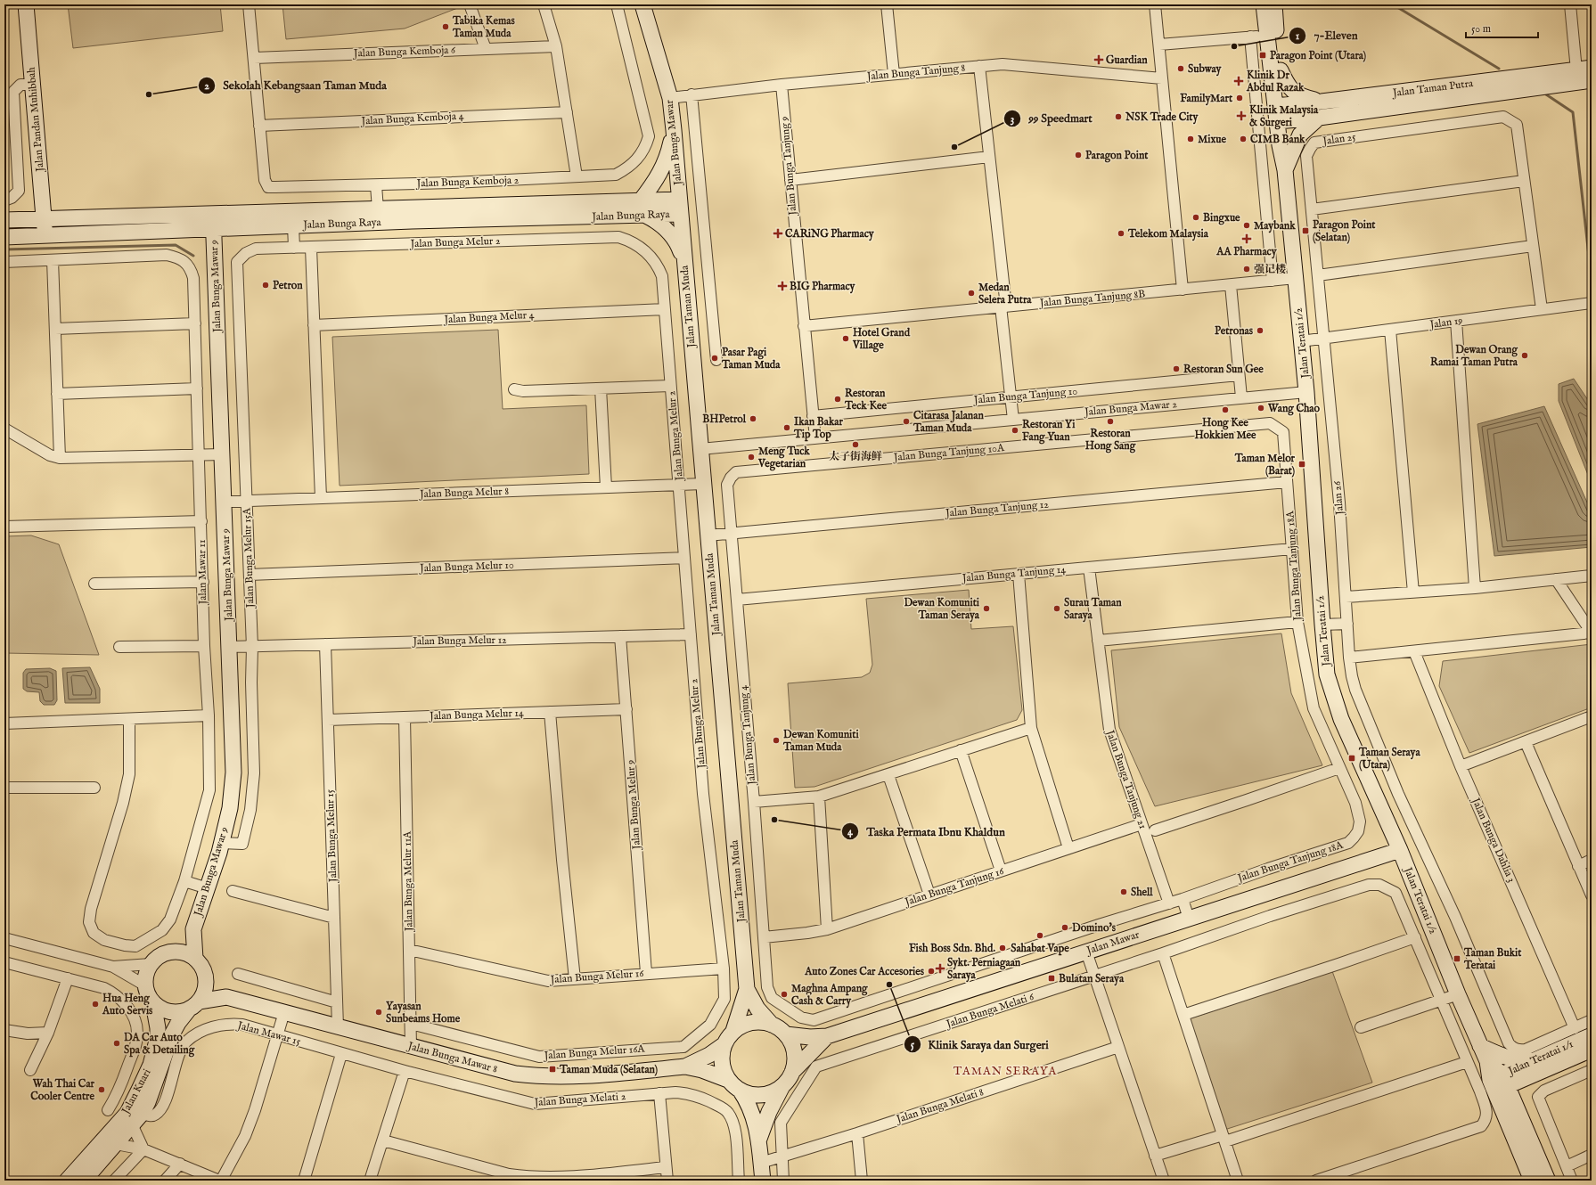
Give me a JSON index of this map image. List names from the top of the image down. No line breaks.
{"streets":{"street":["Jalan Bunga Kemboja 6","Jalan Bunga Tanjung 8","Jalan Taman Putra","Jalan Bunga Kemboja 4","Jalan Pandan Muhibbah","Jalan 25","Jalan Bunga Mawar","Jalan Bunga Tanjung 9","Jalan Bunga Kemboja 2","Jalan Bunga Raya","Jalan Bunga Melur 2","Jalan Bunga Mawar 9","Jalan Bunga Tanjung 8B","Jalan Taman Muda","Jalan Bunga Melur 4","Jalan 19","Jalan Teratai 1/2","Jalan Bunga Tanjung 10","Jalan Bunga Mawar 2","Jalan Bunga Tanjung 10A","Jalan Bunga Melur 8","Jalan 26","Jalan Bunga Tanjung 12","Jalan Bunga Melur 15A","Jalan Bunga Tanjung 18A","Jalan Bunga Melur 10","Jalan Mawar 11","Jalan Bunga Tanjung 14","Jalan Bunga Melur 12","Jalan Bunga Melur 14","Jalan Bunga Tanjung 4","Jalan Bunga Tanjung 21","Jalan Bunga Melur 9","Jalan Bunga Melur 15","Jalan Bunga Dahlia 3","Jalan Bunga Melur 11A","Jalan Bunga Tanjung 16","Jalan Mawar","Jalan Bunga Melur 16","Jalan Bunga Melati 6","Jalan Mawar 15","Jalan Bunga Melur 16A","Jalan Bunga Mawar 8","Jalan Teratai 1/1","Jalan Kuari","Jalan Bunga Melati 2","Jalan Bunga Melati 8"]},"crossings":[["Jalan Bunga Tanjung 8","Jalan Bunga Mawar"],["Jalan Bunga Tanjung 8","Jalan Bunga Tanjung 9"],["Jalan Taman Putra","Jalan Teratai 1/2"],["Jalan Bunga Kemboja 4","Jalan Bunga Kemboja 2"],["Jalan Pandan Muhibbah","Jalan Bunga Raya"],["Jalan 25","Jalan 19"],["Jalan 25","Jalan 26"],["Jalan Bunga Mawar","Jalan Bunga Raya"],["Jalan Bunga Mawar","Jalan Taman Muda"],["Jalan Bunga Tanjung 9","Jalan Bunga Tanjung 8B"],["Jalan Bunga Tanjung 9","Jalan Bunga Tanjung 10"],["Jalan Bunga Tanjung 9","Jalan Bunga Mawar 2"],["Jalan Bunga Raya","Jalan Bunga Mawar 9"],["Jalan Bunga Raya","Jalan Taman Muda"],["Jalan Bunga Melur 2","Jalan Bunga Melur 4"],["Jalan Bunga Melur 2","Jalan Bunga Melur 8"],["Jalan Bunga Melur 2","Jalan Bunga Melur 15A"],["Jalan Bunga Melur 2","Jalan Bunga Melur 10"],["Jalan Bunga Melur 2","Jalan Bunga Melur 12"],["Jalan Bunga Melur 2","Jalan Bunga Melur 16"],["Jalan Bunga Melur 2","Jalan Bunga Melur 16A"],["Jalan Bunga Mawar 9","Jalan Bunga Melur 8"],["Jalan Bunga Mawar 9","Jalan Bunga Melur 15A"],["Jalan Bunga Mawar 9","Jalan Bunga Melur 12"],["Jalan Bunga Mawar 9","Jalan Bunga Mawar 8"],["Jalan Bunga Mawar 9","Jalan Kuari"],["Jalan Bunga Tanjung 8B","Jalan Teratai 1/2"],["Jalan Taman Muda","Jalan Bunga Mawar 2"],["Jalan Taman Muda","Jalan Bunga Melur 8"],["Jalan Taman Muda","Jalan Bunga Tanjung 12"],["Jalan Taman Muda","Jalan Mawar"],["Jalan Taman Muda","Jalan Bunga Mawar 8"],["Jalan 19","Jalan Teratai 1/2"],["Jalan 19","Jalan 26"],["Jalan Teratai 1/2","Jalan Bunga Mawar 2"],["Jalan Teratai 1/2","Jalan Mawar"],["Jalan Teratai 1/2","Jalan Bunga Melati 6"],["Jalan Teratai 1/2","Jalan Teratai 1/1"],["Jalan Bunga Tanjung 10A","Jalan Bunga Tanjung 12"],["Jalan Bunga Tanjung 10A","Jalan Bunga Tanjung 18A"],["Jalan Bunga Tanjung 10A","Jalan Bunga Tanjung 4"],["Jalan Bunga Melur 8","Jalan Bunga Melur 15A"],["Jalan Bunga Tanjung 12","Jalan Bunga Tanjung 18A"],["Jalan Bunga Tanjung 12","Jalan Bunga Tanjung 4"],["Jalan Bunga Melur 15A","Jalan Bunga Melur 10"],["Jalan Bunga Melur 15A","Jalan Bunga Melur 12"],["Jalan Bunga Tanjung 18A","Jalan Bunga Tanjung 14"],["Jalan Bunga Tanjung 18A","Jalan Bunga Tanjung 4"],["Jalan Bunga Tanjung 18A","Jalan Bunga Tanjung 21"],["Jalan Bunga Tanjung 14","Jalan Bunga Tanjung 4"],["Jalan Bunga Tanjung 14","Jalan Bunga Tanjung 21"],["Jalan Bunga Melur 12","Jalan Bunga Melur 9"],["Jalan Bunga Melur 12","Jalan Bunga Melur 15"],["Jalan Bunga Melur 14","Jalan Bunga Melur 9"],["Jalan Bunga Melur 14","Jalan Bunga Melur 15"],["Jalan Bunga Melur 14","Jalan Bunga Melur 11A"],["Jalan Bunga Tanjung 4","Jalan Bunga Tanjung 16"],["Jalan Bunga Tanjung 21","Jalan Bunga Tanjung 16"],["Jalan Bunga Melur 9","Jalan Bunga Melur 16"],["Jalan Bunga Melur 15","Jalan Bunga Mawar 8"],["Jalan Bunga Melur 11A","Jalan Bunga Melur 16"],["Jalan Bunga Melur 11A","Jalan Bunga Melur 16A"],["Jalan Bunga Melur 11A","Jalan Bunga Mawar 8"],["Jalan Mawar","Jalan Bunga Mawar 8"],["Jalan Bunga Melati 6","Jalan Bunga Melati 8"],["Jalan Mawar 15","Jalan Kuari"],["Jalan Mawar 15","Jalan Bunga Melati 2"],["Jalan Bunga Mawar 8","Jalan Kuari"]],"districts":["TAMAN SERAYA"],"places":{"other":["Tabika Kemas Taman Muda","7-Eleven","Subway","Sekolah Kebangsaan Taman Muda","FamilyMart","NSK Trade City","Mixue","CIMB Bank","99 Speedmart","Paragon Point","Bingxue","Maybank","Telekom Malaysia","强记楼","Petron","Medan Selera Putra","Petronas","Hotel Grand Village","Dewan Orang Ramai Taman Putra","Pasar Pagi Taman Muda","Restoran Sun Gee","Restoran Teck Kee","Wang Chao","Hong Kee Hokkien Mee","BHPetrol","Citarasa Jalanan Taman Muda","Restoran Hong Sang","Ikan Bakar Tip Top","Restoran Yi Fang Yuan","太子街海鲜","Meng Tuck Vegetarian","Dewan Komuniti Taman Seraya","Surau Taman Saraya","Dewan Komuniti Taman Muda","Taska Permata Ibnu Khaldun","Shell","Domino's","Sahabat Vape","Fish Boss Sdn. Bhd.","Auto Zones Car Accesories","Klinik Saraya dan Surgeri","Maghna Ampang Cash & Carry","Hua Heng Auto Servis","Yayasan Sunbeams Home","DA Car Auto Spa & Detailing","Wah Thai Car Cooler Centre"],"transit":["Paragon Point (Utara)","Paragon Point (Selatan)","Taman Melor (Barat)","Taman Seraya (Utara)","Taman Bukit Teratai","Bulatan Seraya","Taman Muda (Selatan)"],"health":["Guardian","Klinik Dr Abdul Razak","Klinik Malaysia & Surgeri","CARiNG Pharmacy","AA Pharmacy","BIG Pharmacy","Sykt. Perniagaan Saraya"]},"scale_bar":"50 m"}
